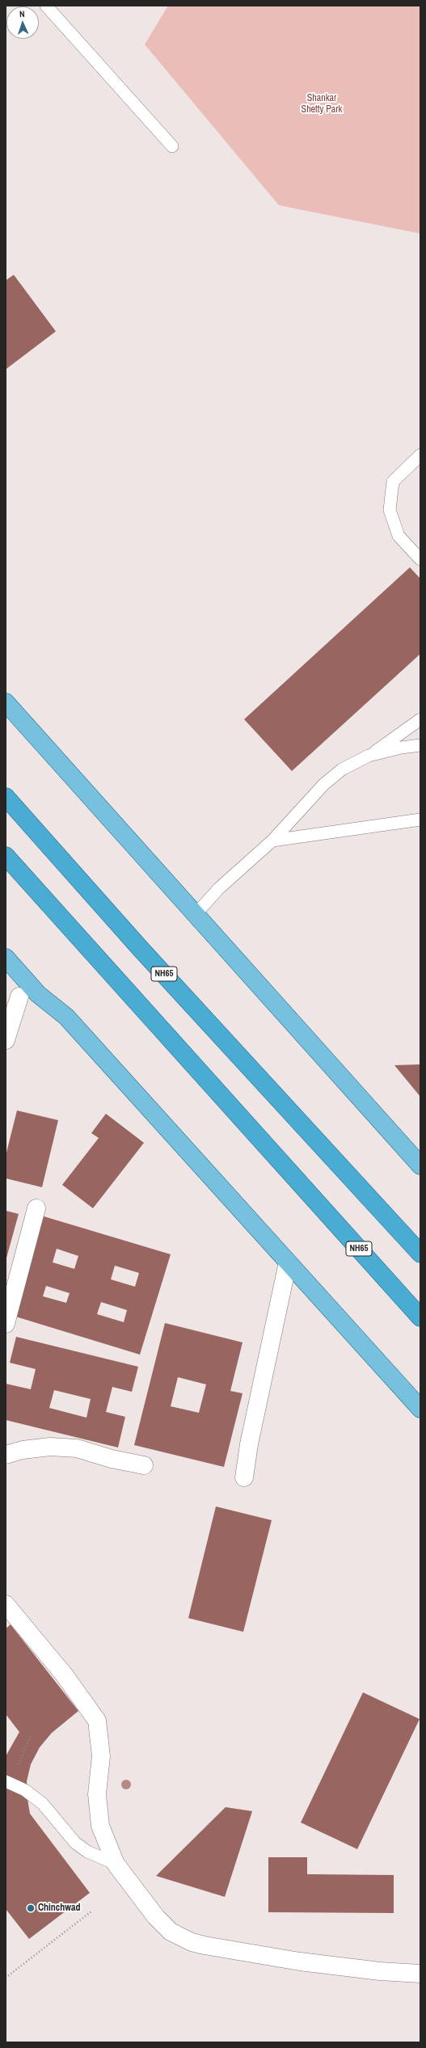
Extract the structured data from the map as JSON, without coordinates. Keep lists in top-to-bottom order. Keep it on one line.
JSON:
{"streets":{"highway":["NH65"]},"parks":["Shankar Shetty Park"],"places":["Chinchwad"],"north":"top"}
